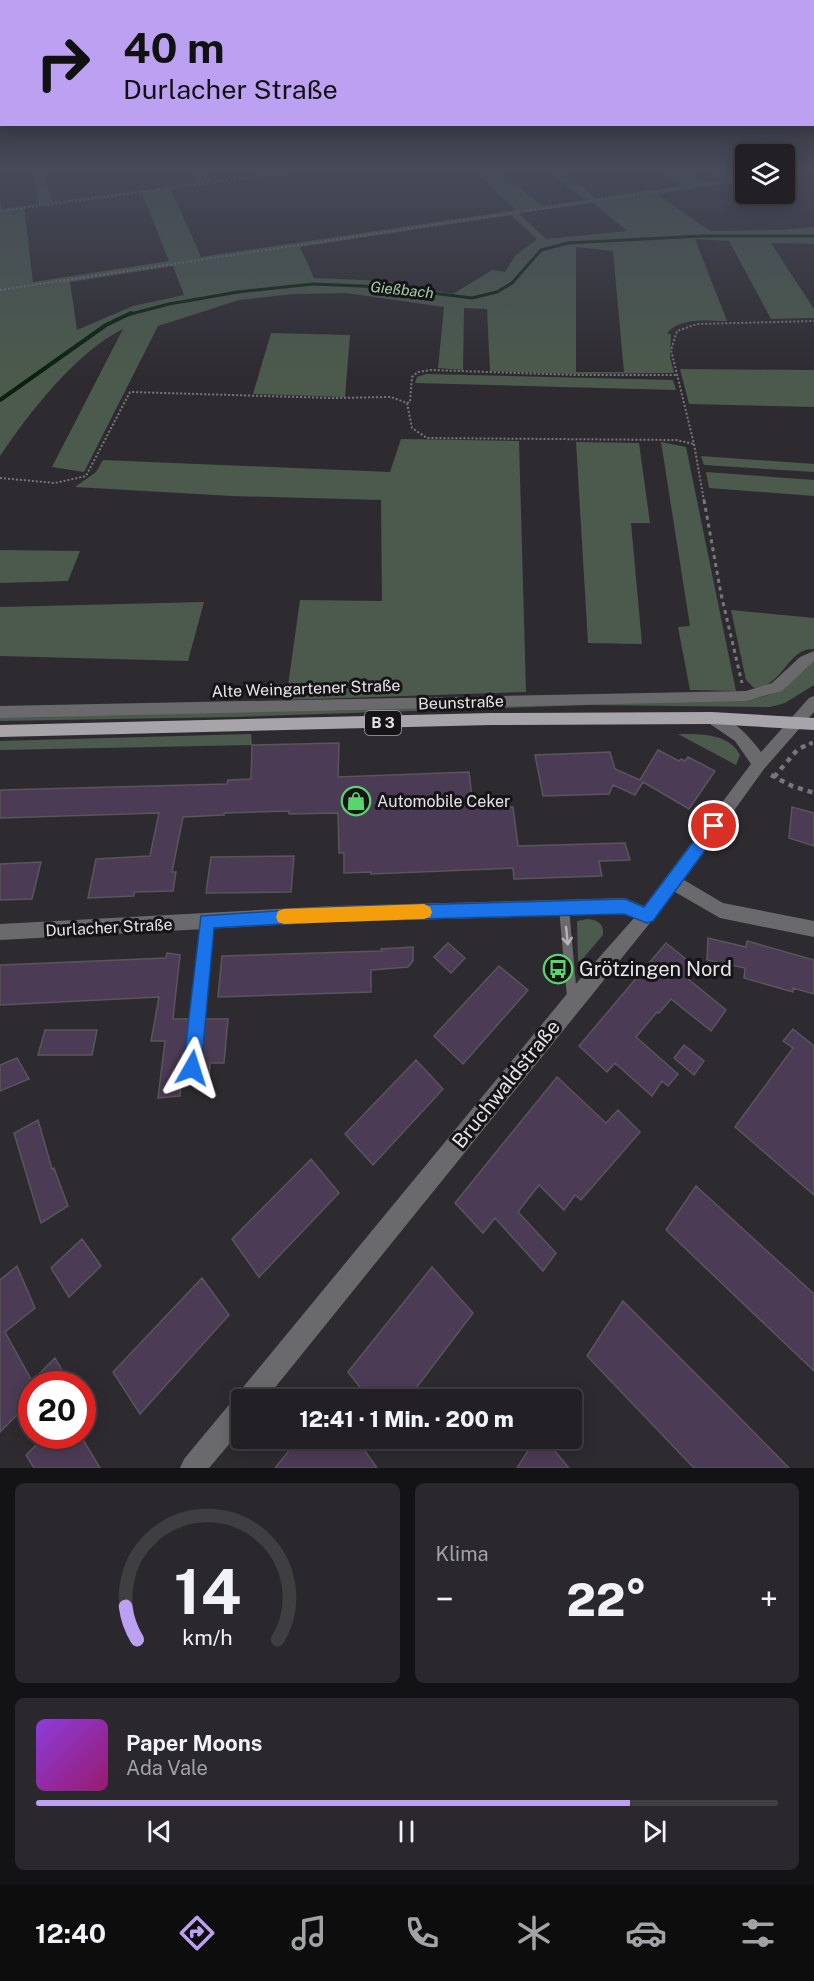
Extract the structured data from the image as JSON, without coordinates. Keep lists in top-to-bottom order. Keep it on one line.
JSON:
{"streets":{"main road":["Beunstraße","B 3"],"street":["Alte Weingartener Straße","Durlacher Straße","Bruchwaldstraße"]},"crossings":[["Beunstraße","Bruchwaldstraße"],["Durlacher Straße","Bruchwaldstraße"]],"water":["Gießbach"],"places":{"shop":["Automobile Ceker"],"bus stop":["Grötzingen Nord"]},"page":{"turn":["40 m","Durlacher Straße"],"limit":"20","trip":"12:41 · 1 Min. · 200 m","tile":"Klima","heat":["−","22°","+"],"song":["Paper Moons","Ada Vale"],"tabs":"12:40","gauge":["14","km/h"]}}
